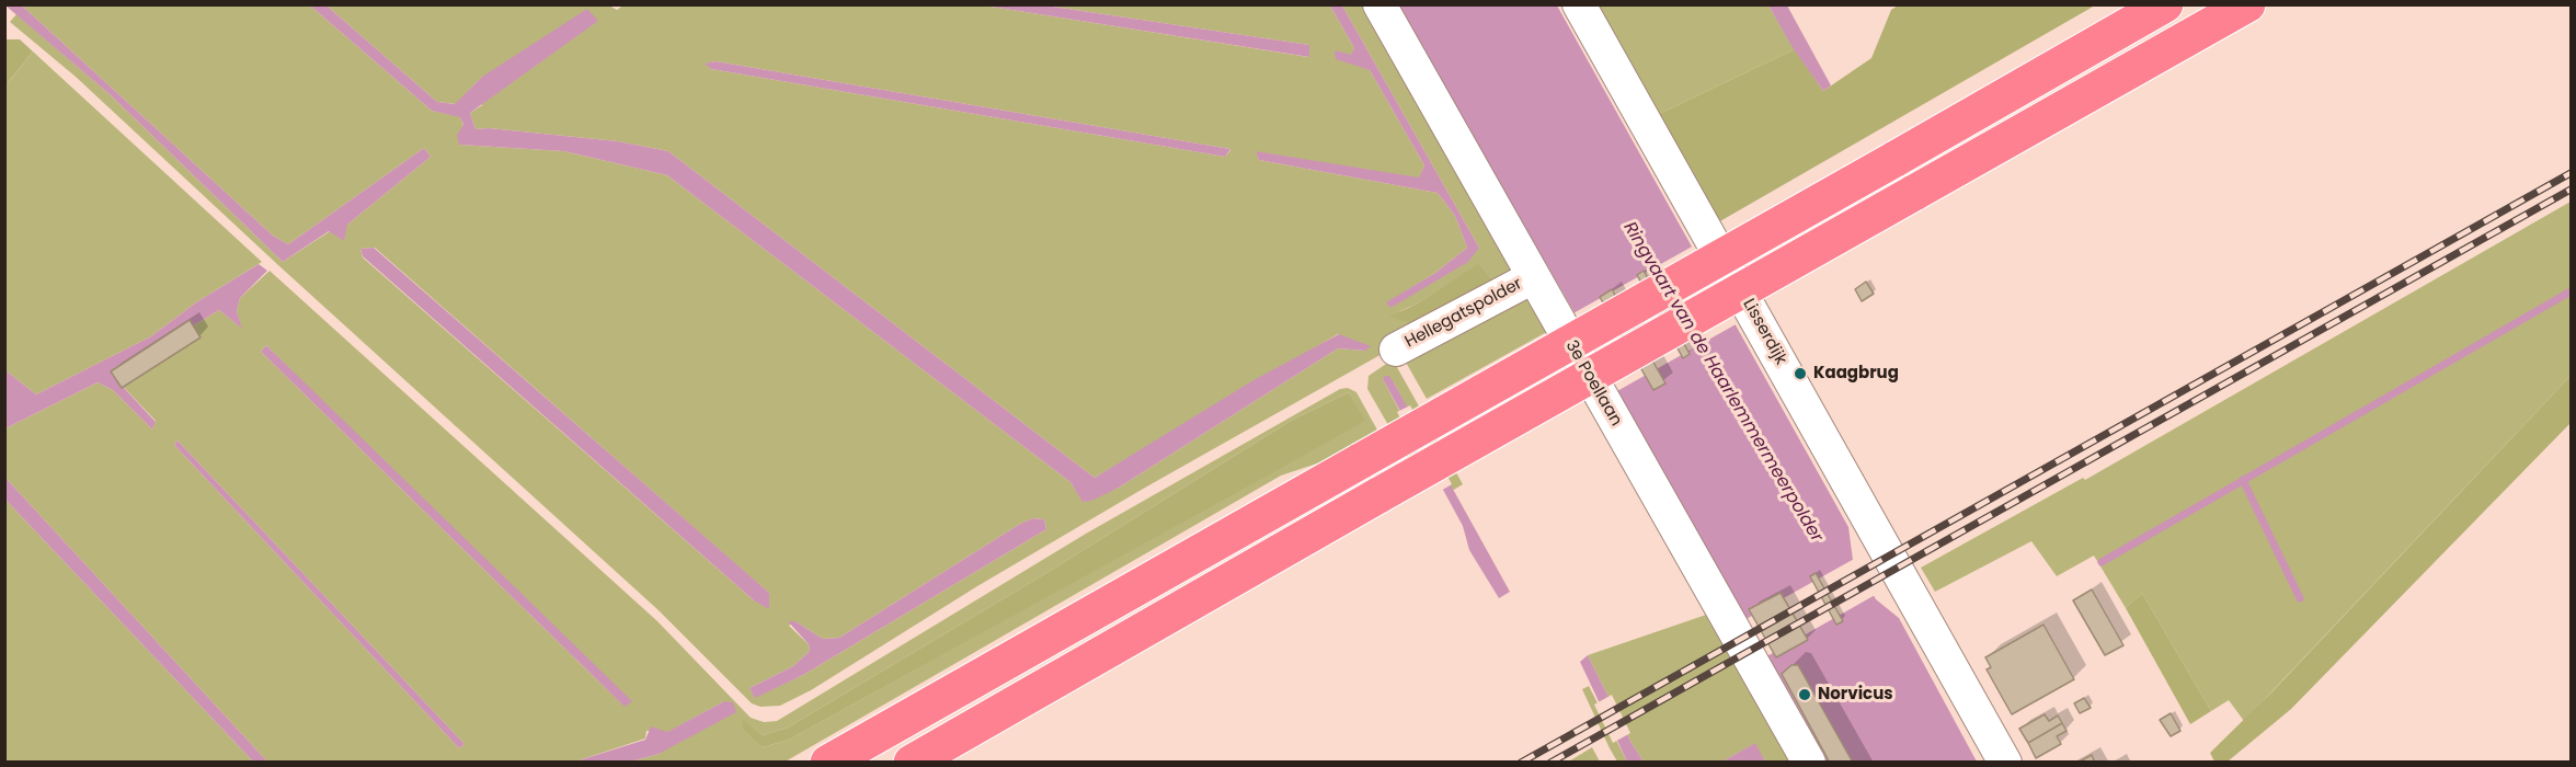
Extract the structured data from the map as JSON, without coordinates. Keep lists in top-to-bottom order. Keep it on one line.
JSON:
{"streets":{"street":["Hellegatspolder","Lisserdijk","3e Poellaan"]},"crossings":[["Hellegatspolder","3e Poellaan"]],"water":["Ringvaart van de Haarlemmermeerpolder"],"places":["Kaagbrug","Norvicus"]}
